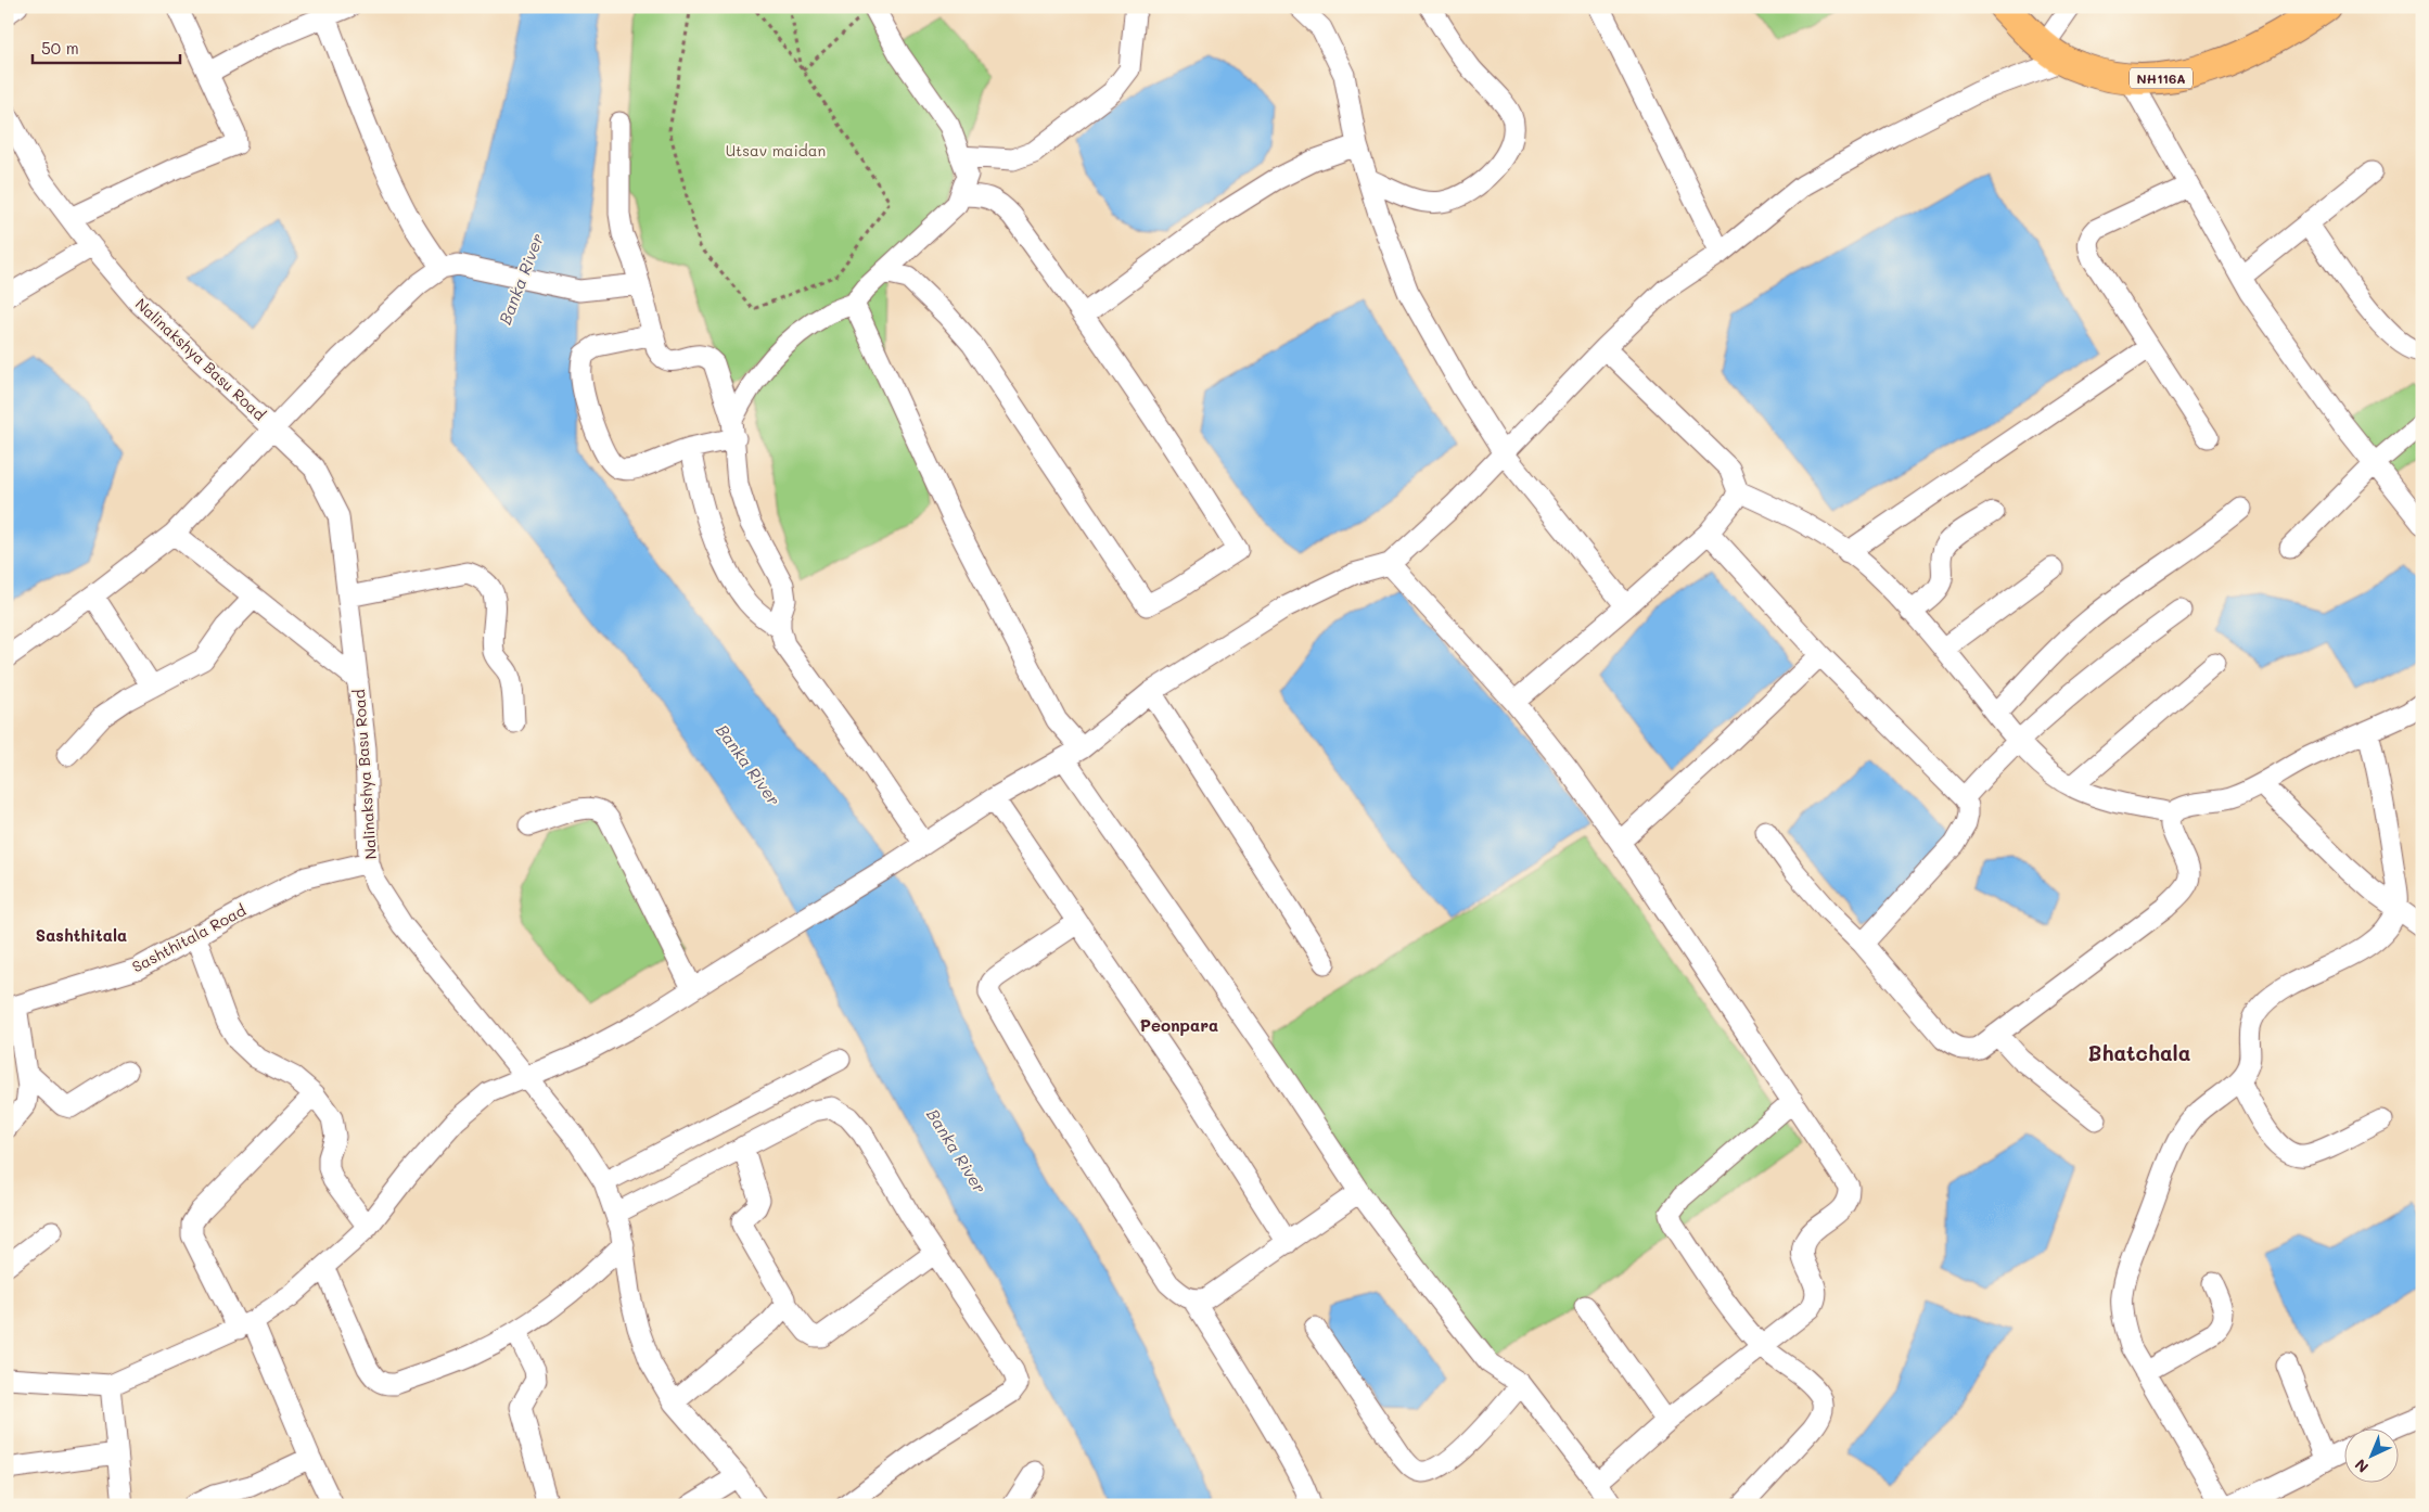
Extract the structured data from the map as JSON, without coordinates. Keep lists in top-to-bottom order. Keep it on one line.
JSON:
{"streets":{"highway":["NH116A"],"street":["Nalinakshya Basu Road","Sashthitala Road"]},"crossings":[["Nalinakshya Basu Road","Sashthitala Road"]],"districts":["Sashthitala","Peonpara","Bhatchala"],"water":["Banka River"],"parks":["Utsav maidan"],"scale_bar":"50 m","north":"bottom left"}
